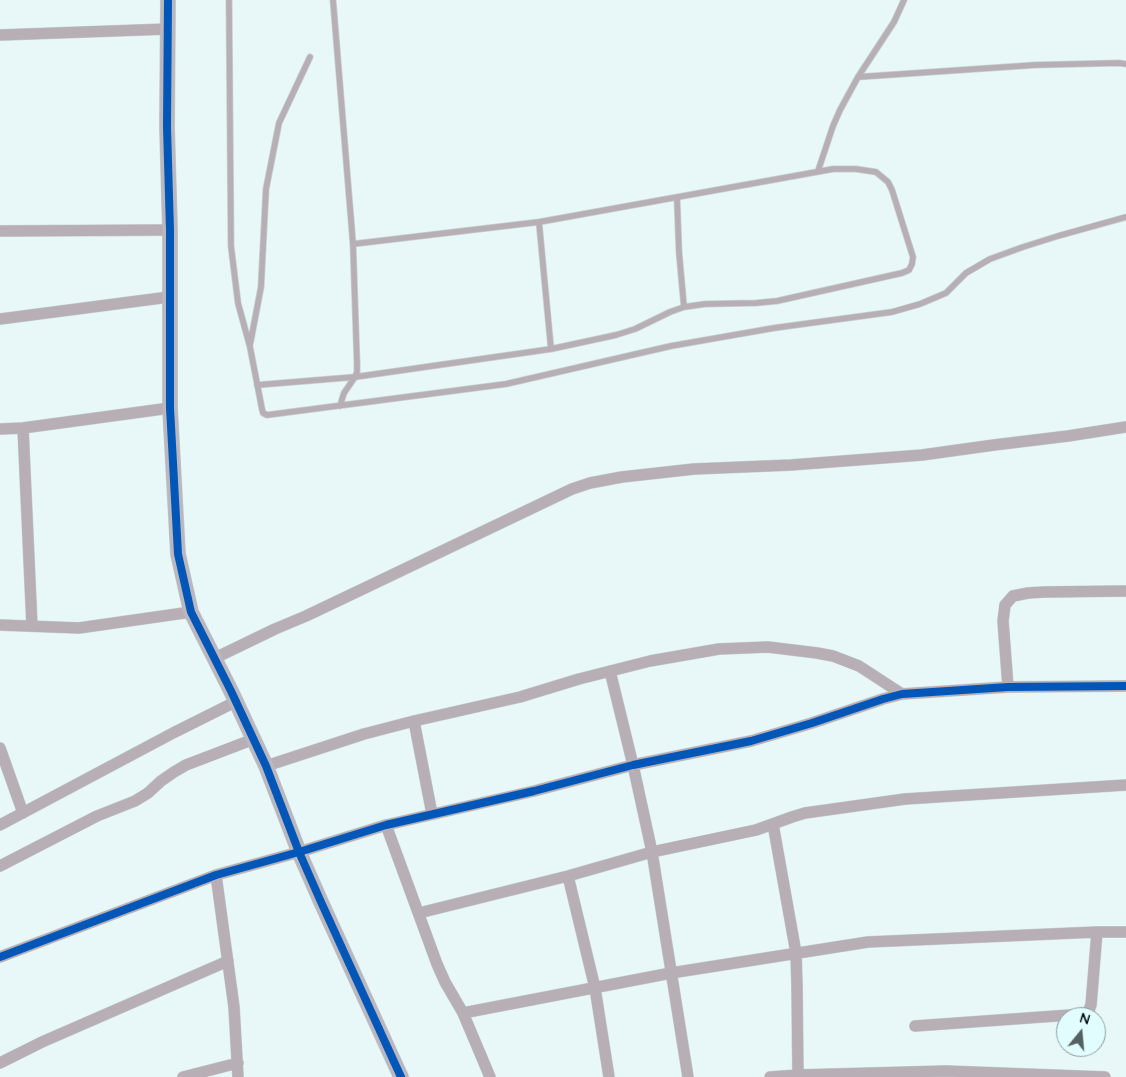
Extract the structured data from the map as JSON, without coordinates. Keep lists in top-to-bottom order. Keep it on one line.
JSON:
{"north":"top"}
